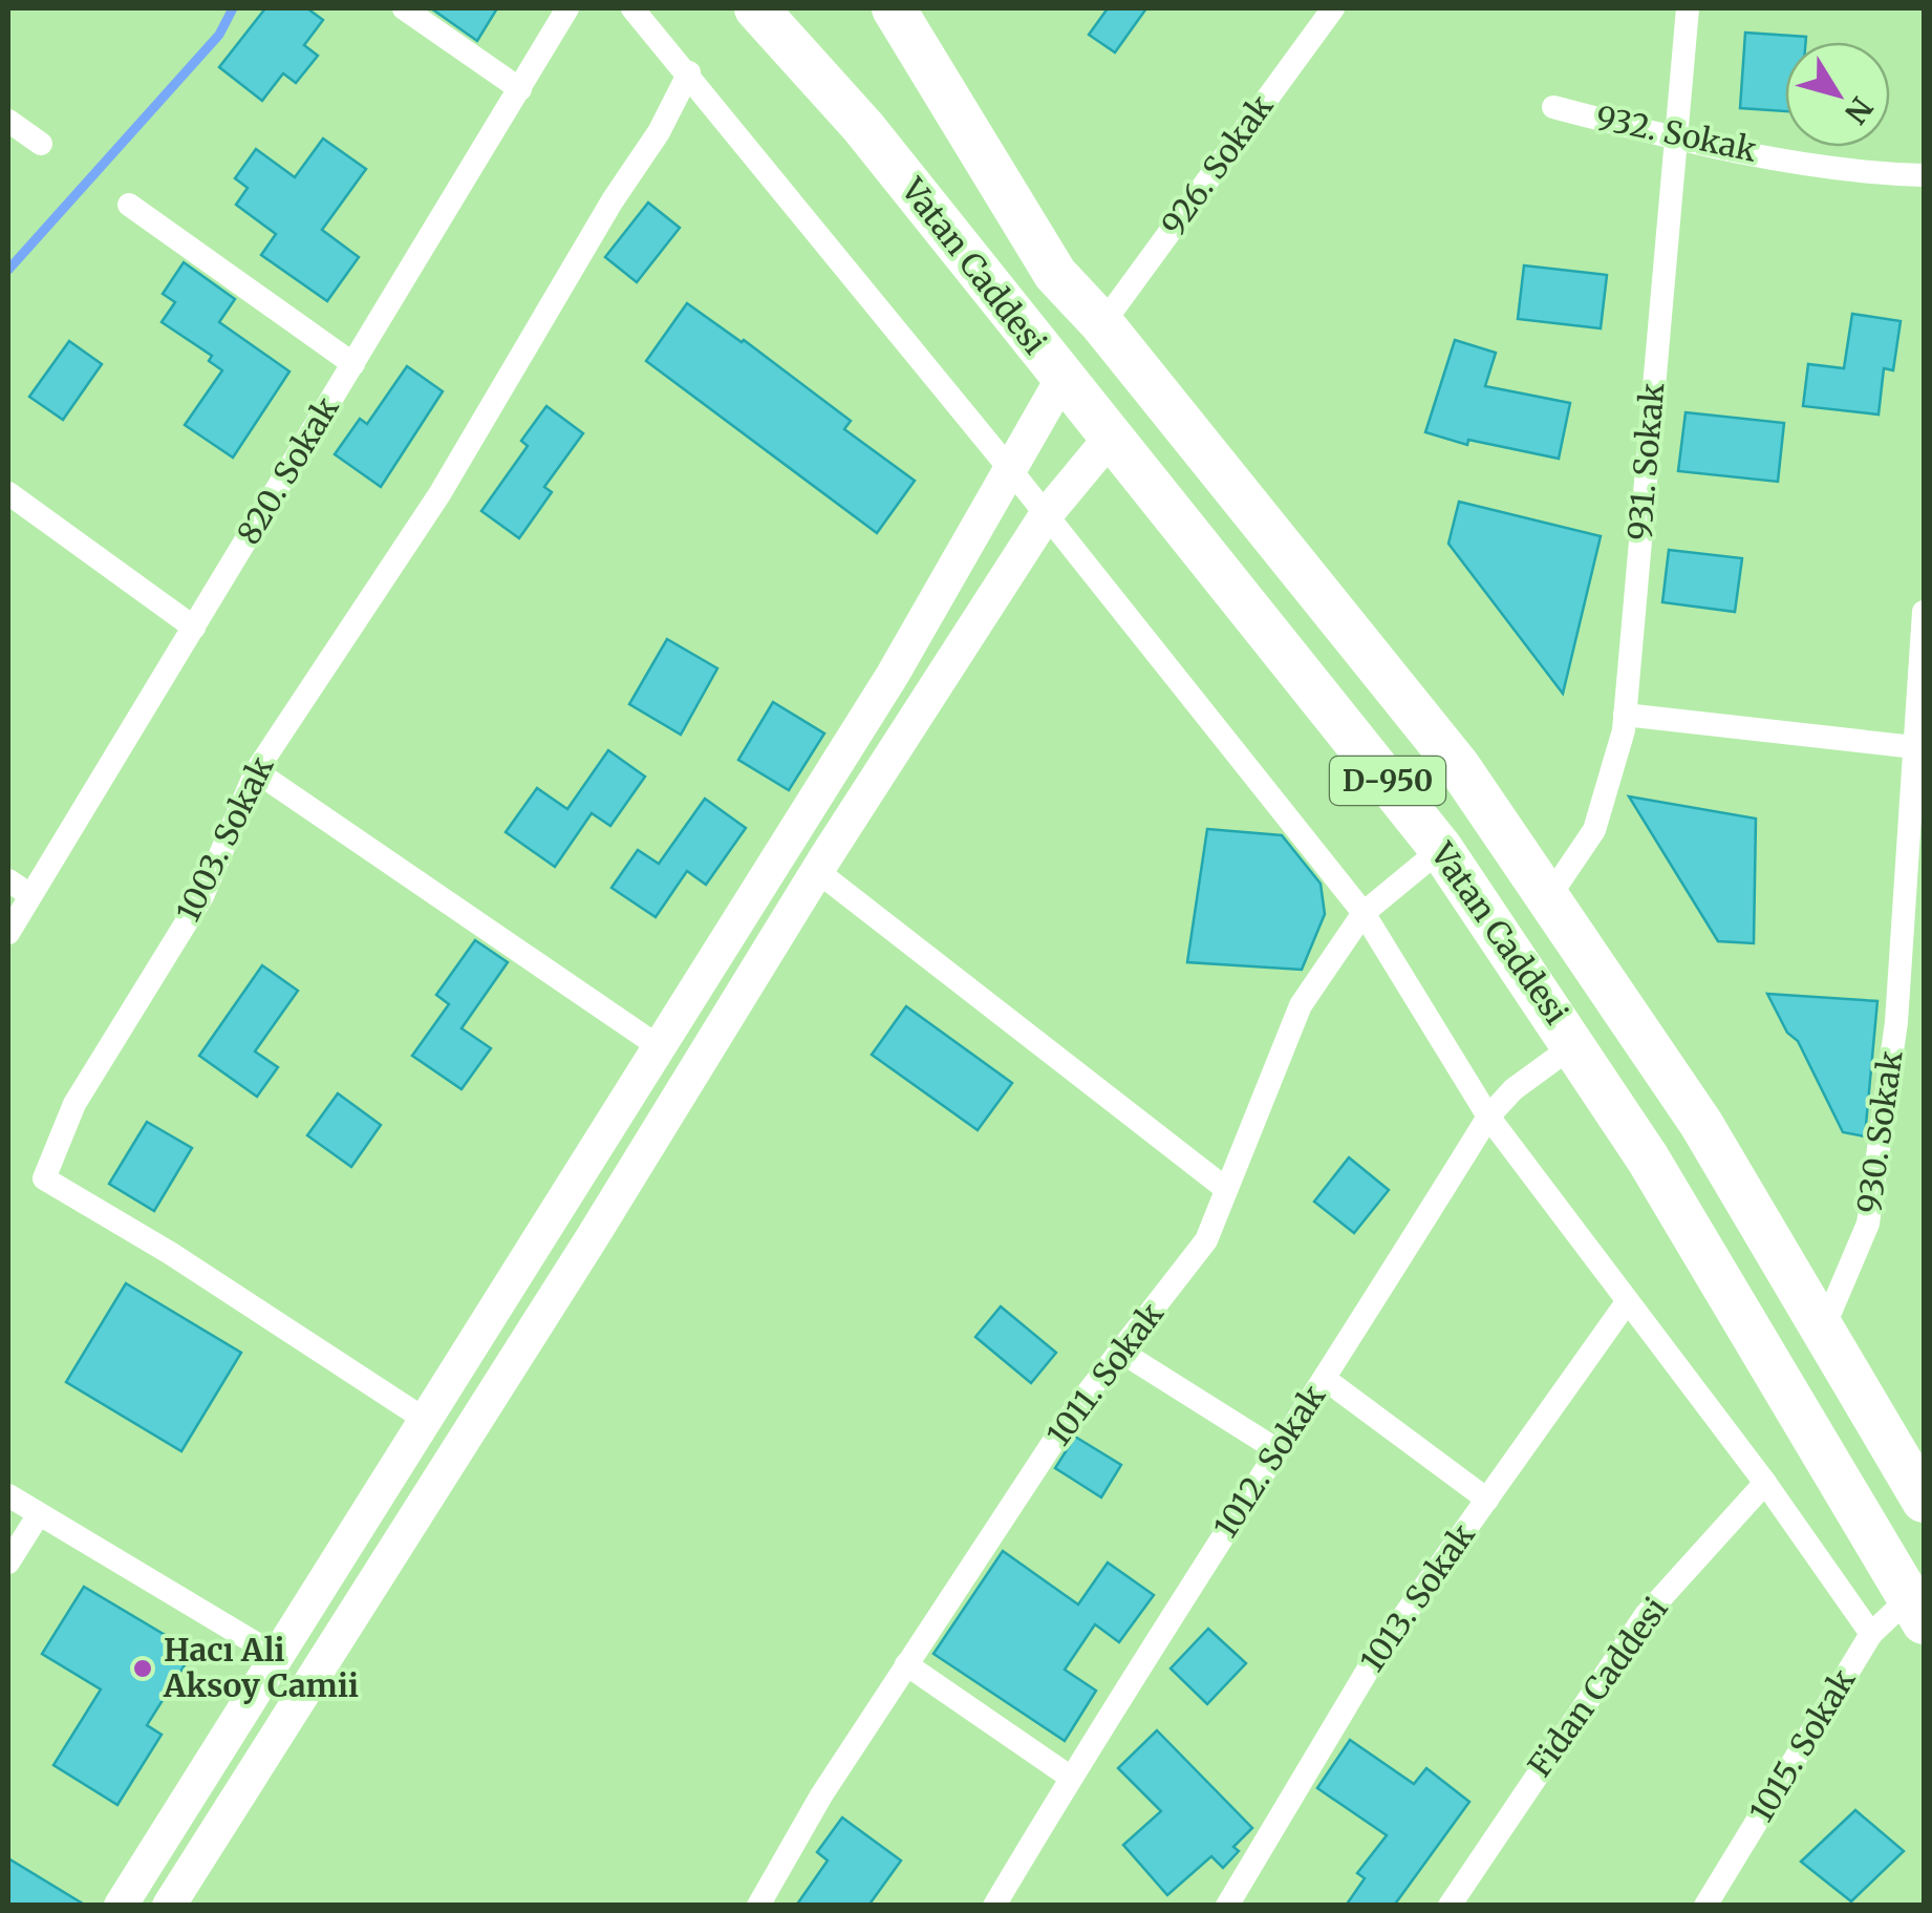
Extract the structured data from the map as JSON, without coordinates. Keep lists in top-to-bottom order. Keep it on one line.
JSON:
{"streets":{"highway":["Vatan Caddesi","D-950"],"street":["932. Sokak","926. Sokak","931. Sokak","820. Sokak","1003. Sokak","930. Sokak","1011. Sokak","1012. Sokak","1013. Sokak","Fidan Caddesi","1015. Sokak"]},"crossings":[["932. Sokak","931. Sokak"],["926. Sokak","Vatan Caddesi"],["Vatan Caddesi","931. Sokak"],["Vatan Caddesi","930. Sokak"],["Vatan Caddesi","1011. Sokak"],["Vatan Caddesi","1012. Sokak"],["Vatan Caddesi","1015. Sokak"]],"places":["Hacı Ali Aksoy Camii"],"north":"bottom right"}
